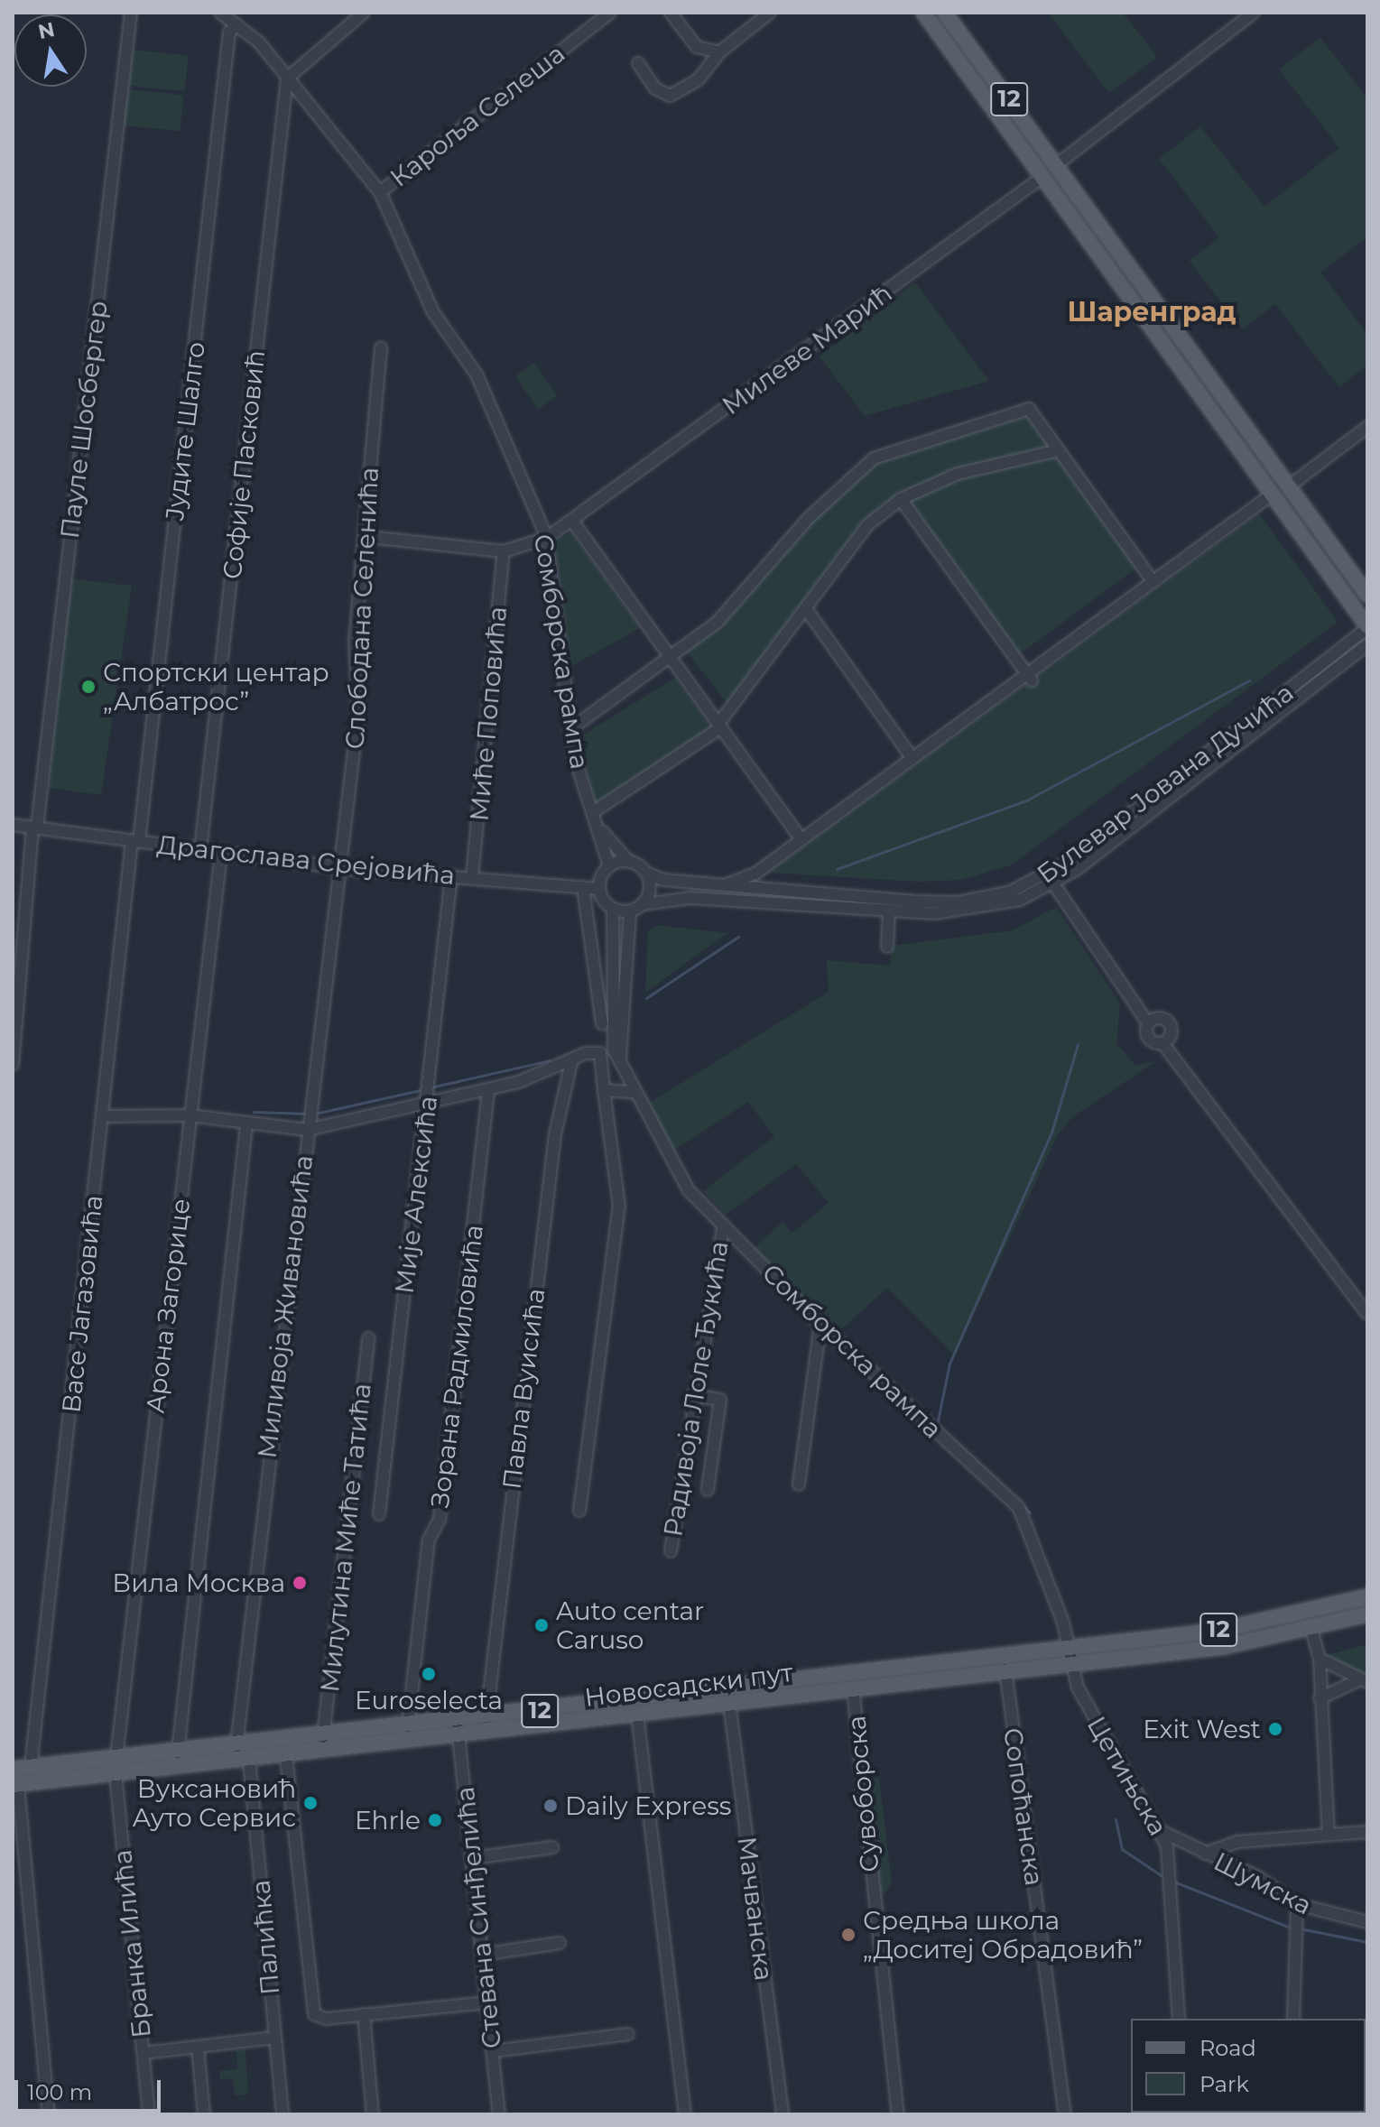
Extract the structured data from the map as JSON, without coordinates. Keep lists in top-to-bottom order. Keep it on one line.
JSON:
{"streets":{"main road":["12","Новосадски пут"],"street":["Кароља Селеша","Милеве Марић","Пауле Шосбергер","Јудите Шалго","Софије Пасковић","Слободана Селенића","Сомборска рампа","Миће Поповића","Булевар Јована Дучића","Драгослава Срејовића","Мије Алексића","Васе Јагазовића","Арона Загорице","Миливоја Живановића","Зорана Радмиловића","Павла Вуисића","Радивоја Лоле Ђукића","Милутина Миће Татића","Цетињска","Сувоборска","Сопоћанска","Шумска","Мачванска","Стевана Синђелића","Палићка","Бранка Илића"]},"crossings":[["12","Милеве Марић"],["12","Сомборска рампа"],["12","Булевар Јована Дучића"],["12","Новосадски пут"],["12","Цетињска"],["Кароља Селеша","Сомборска рампа"],["Милеве Марић","Слободана Селенића"],["Милеве Марић","Сомборска рампа"],["Милеве Марић","Миће Поповића"],["Пауле Шосбергер","Драгослава Срејовића"],["Јудите Шалго","Сомборска рампа"],["Јудите Шалго","Драгослава Срејовића"],["Јудите Шалго","Васе Јагазовића"],["Софије Пасковић","Сомборска рампа"],["Софије Пасковић","Драгослава Срејовића"],["Слободана Селенића","Драгослава Срејовића"],["Слободана Селенића","Миливоја Живановића"],["Сомборска рампа","Булевар Јована Дучића"],["Сомборска рампа","Драгослава Срејовића"],["Сомборска рампа","Радивоја Лоле Ђукића"],["Сомборска рампа","Новосадски пут"],["Сомборска рампа","Цетињска"],["Миће Поповића","Драгослава Срејовића"],["Булевар Јована Дучића","Драгослава Срејовића"],["Драгослава Срејовића","Мије Алексића"],["Драгослава Срејовића","Васе Јагазовића"],["Драгослава Срејовића","Арона Загорице"],["Драгослава Срејовића","Миливоја Живановића"],["Васе Јагазовића","Новосадски пут"],["Арона Загорице","Новосадски пут"],["Арона Загорице","Бранка Илића"],["Миливоја Живановића","Новосадски пут"],["Зорана Радмиловића","Новосадски пут"],["Павла Вуисића","Новосадски пут"],["Милутина Миће Татића","Новосадски пут"],["Новосадски пут","Цетињска"],["Новосадски пут","Сувоборска"],["Новосадски пут","Сопоћанска"],["Новосадски пут","Мачванска"],["Новосадски пут","Стевана Синђелића"],["Новосадски пут","Палићка"],["Новосадски пут","Бранка Илића"],["Цетињска","Шумска"]],"districts":["Шаренград"],"places":["Спортски центар „Албатрос”","Вила Москва","Auto centar Caruso","Euroselecta","Exit West","Вуксановић Ауто Сервис","Daily Express","Ehrle","Средња школа „Доситеј Обрадовић”"],"legend":["Road","Park"],"scale_bar":"100 m","north":"top"}
